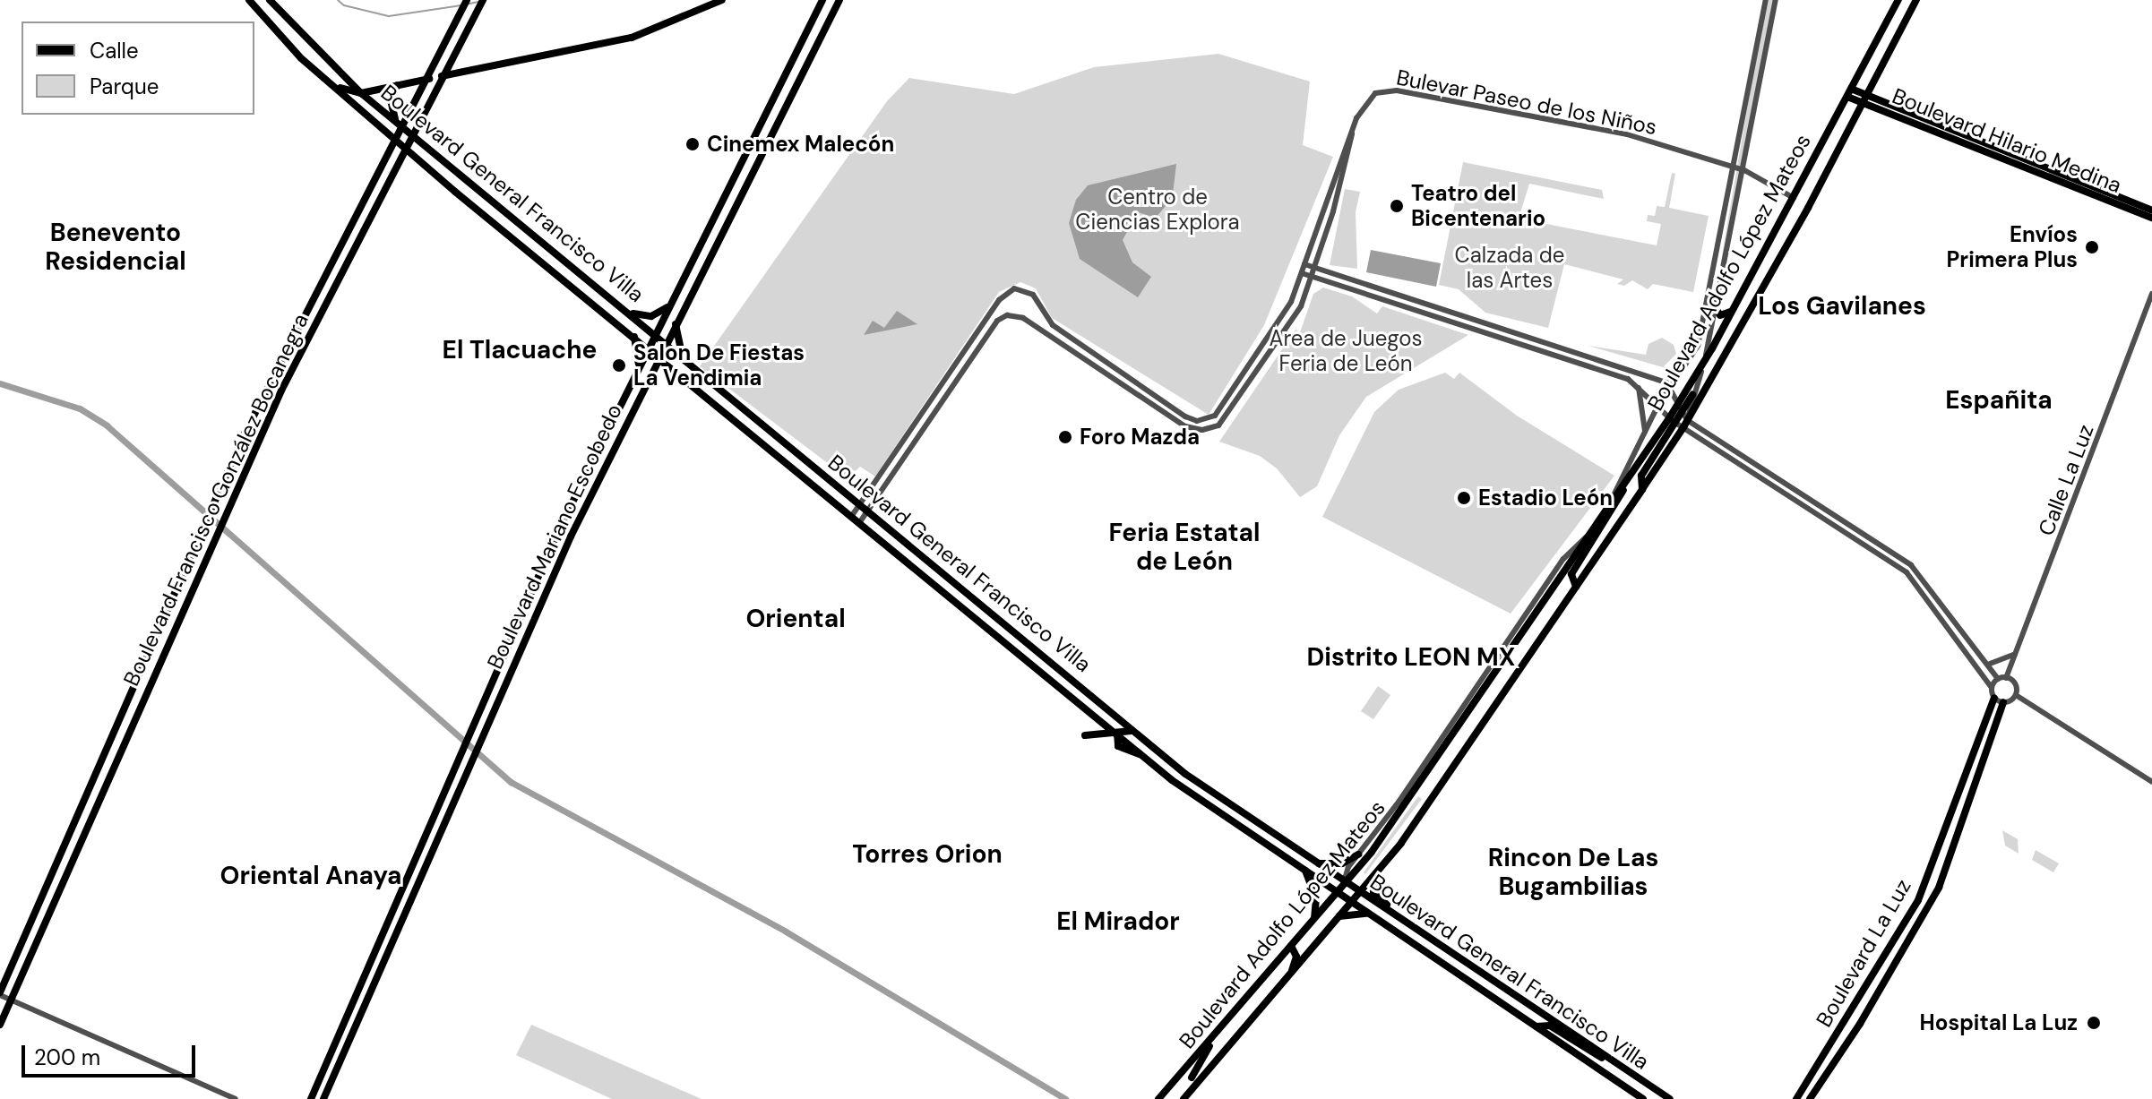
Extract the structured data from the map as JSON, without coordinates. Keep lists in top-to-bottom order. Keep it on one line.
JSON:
{"streets":{"main road":["Boulevard Hilario Medina","Boulevard General Francisco Villa","Boulevard Adolfo López Mateos","Boulevard Francisco González Bocanegra","Boulevard Mariano Escobedo","Boulevard La Luz"],"street":["Bulevar Paseo de los Niños","Calle La Luz"]},"crossings":[["Bulevar Paseo de los Niños","Boulevard General Francisco Villa"],["Bulevar Paseo de los Niños","Boulevard Adolfo López Mateos"],["Boulevard Hilario Medina","Boulevard Adolfo López Mateos"],["Boulevard General Francisco Villa","Boulevard Adolfo López Mateos"],["Boulevard General Francisco Villa","Boulevard Francisco González Bocanegra"],["Boulevard General Francisco Villa","Boulevard Mariano Escobedo"],["Calle La Luz","Boulevard La Luz"]],"districts":["Benevento Residencial","Los Gavilanes","El Tlacuache","Españita","Feria Estatal de León","Oriental","Distrito LEON MX","Torres Orion","Rincon De Las Bugambilias","Oriental Anaya","El Mirador"],"parks":["Centro de Ciencias Explora","Calzada de las Artes","Area de Juegos Feria de León"],"places":["Cinemex Malecón","Teatro del Bicentenario","Envíos Primera Plus","Salon De Fiestas La Vendimia","Foro Mazda","Estadio León","Hospital La Luz"],"legend":["Calle","Parque"],"scale_bar":"200 m"}
